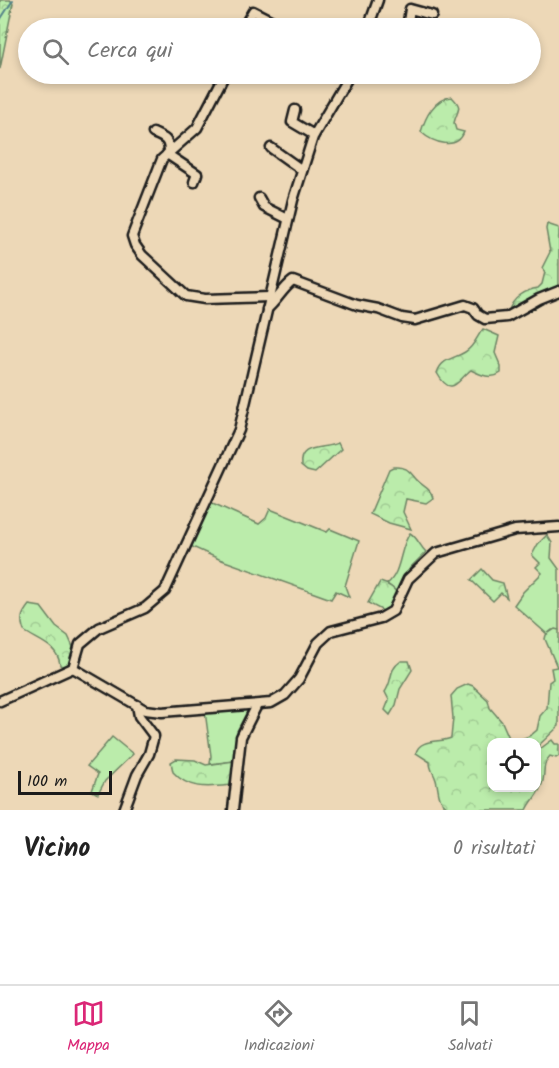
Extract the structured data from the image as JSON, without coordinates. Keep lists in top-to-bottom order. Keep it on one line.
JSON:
{"scale_bar":"100 m","page":{"search":"Cerca qui","scale":"100 m","heading":["Vicino","0 risultati"],"nav":["Mappa","Indicazioni","Salvati"]}}
